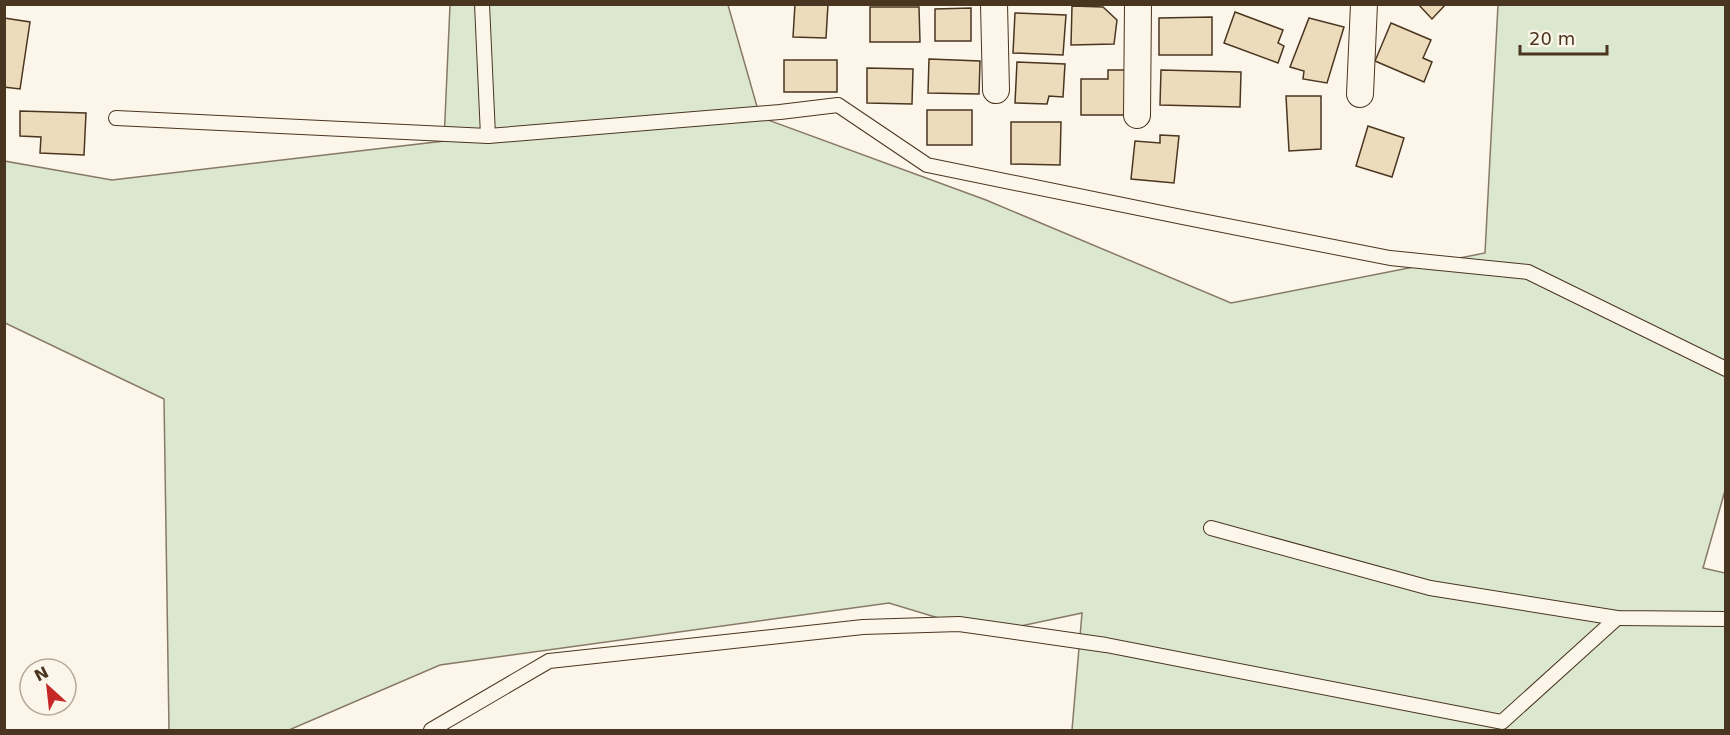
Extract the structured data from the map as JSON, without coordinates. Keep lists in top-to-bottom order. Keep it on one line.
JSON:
{"scale_bar":"20 m","north":"top left"}
